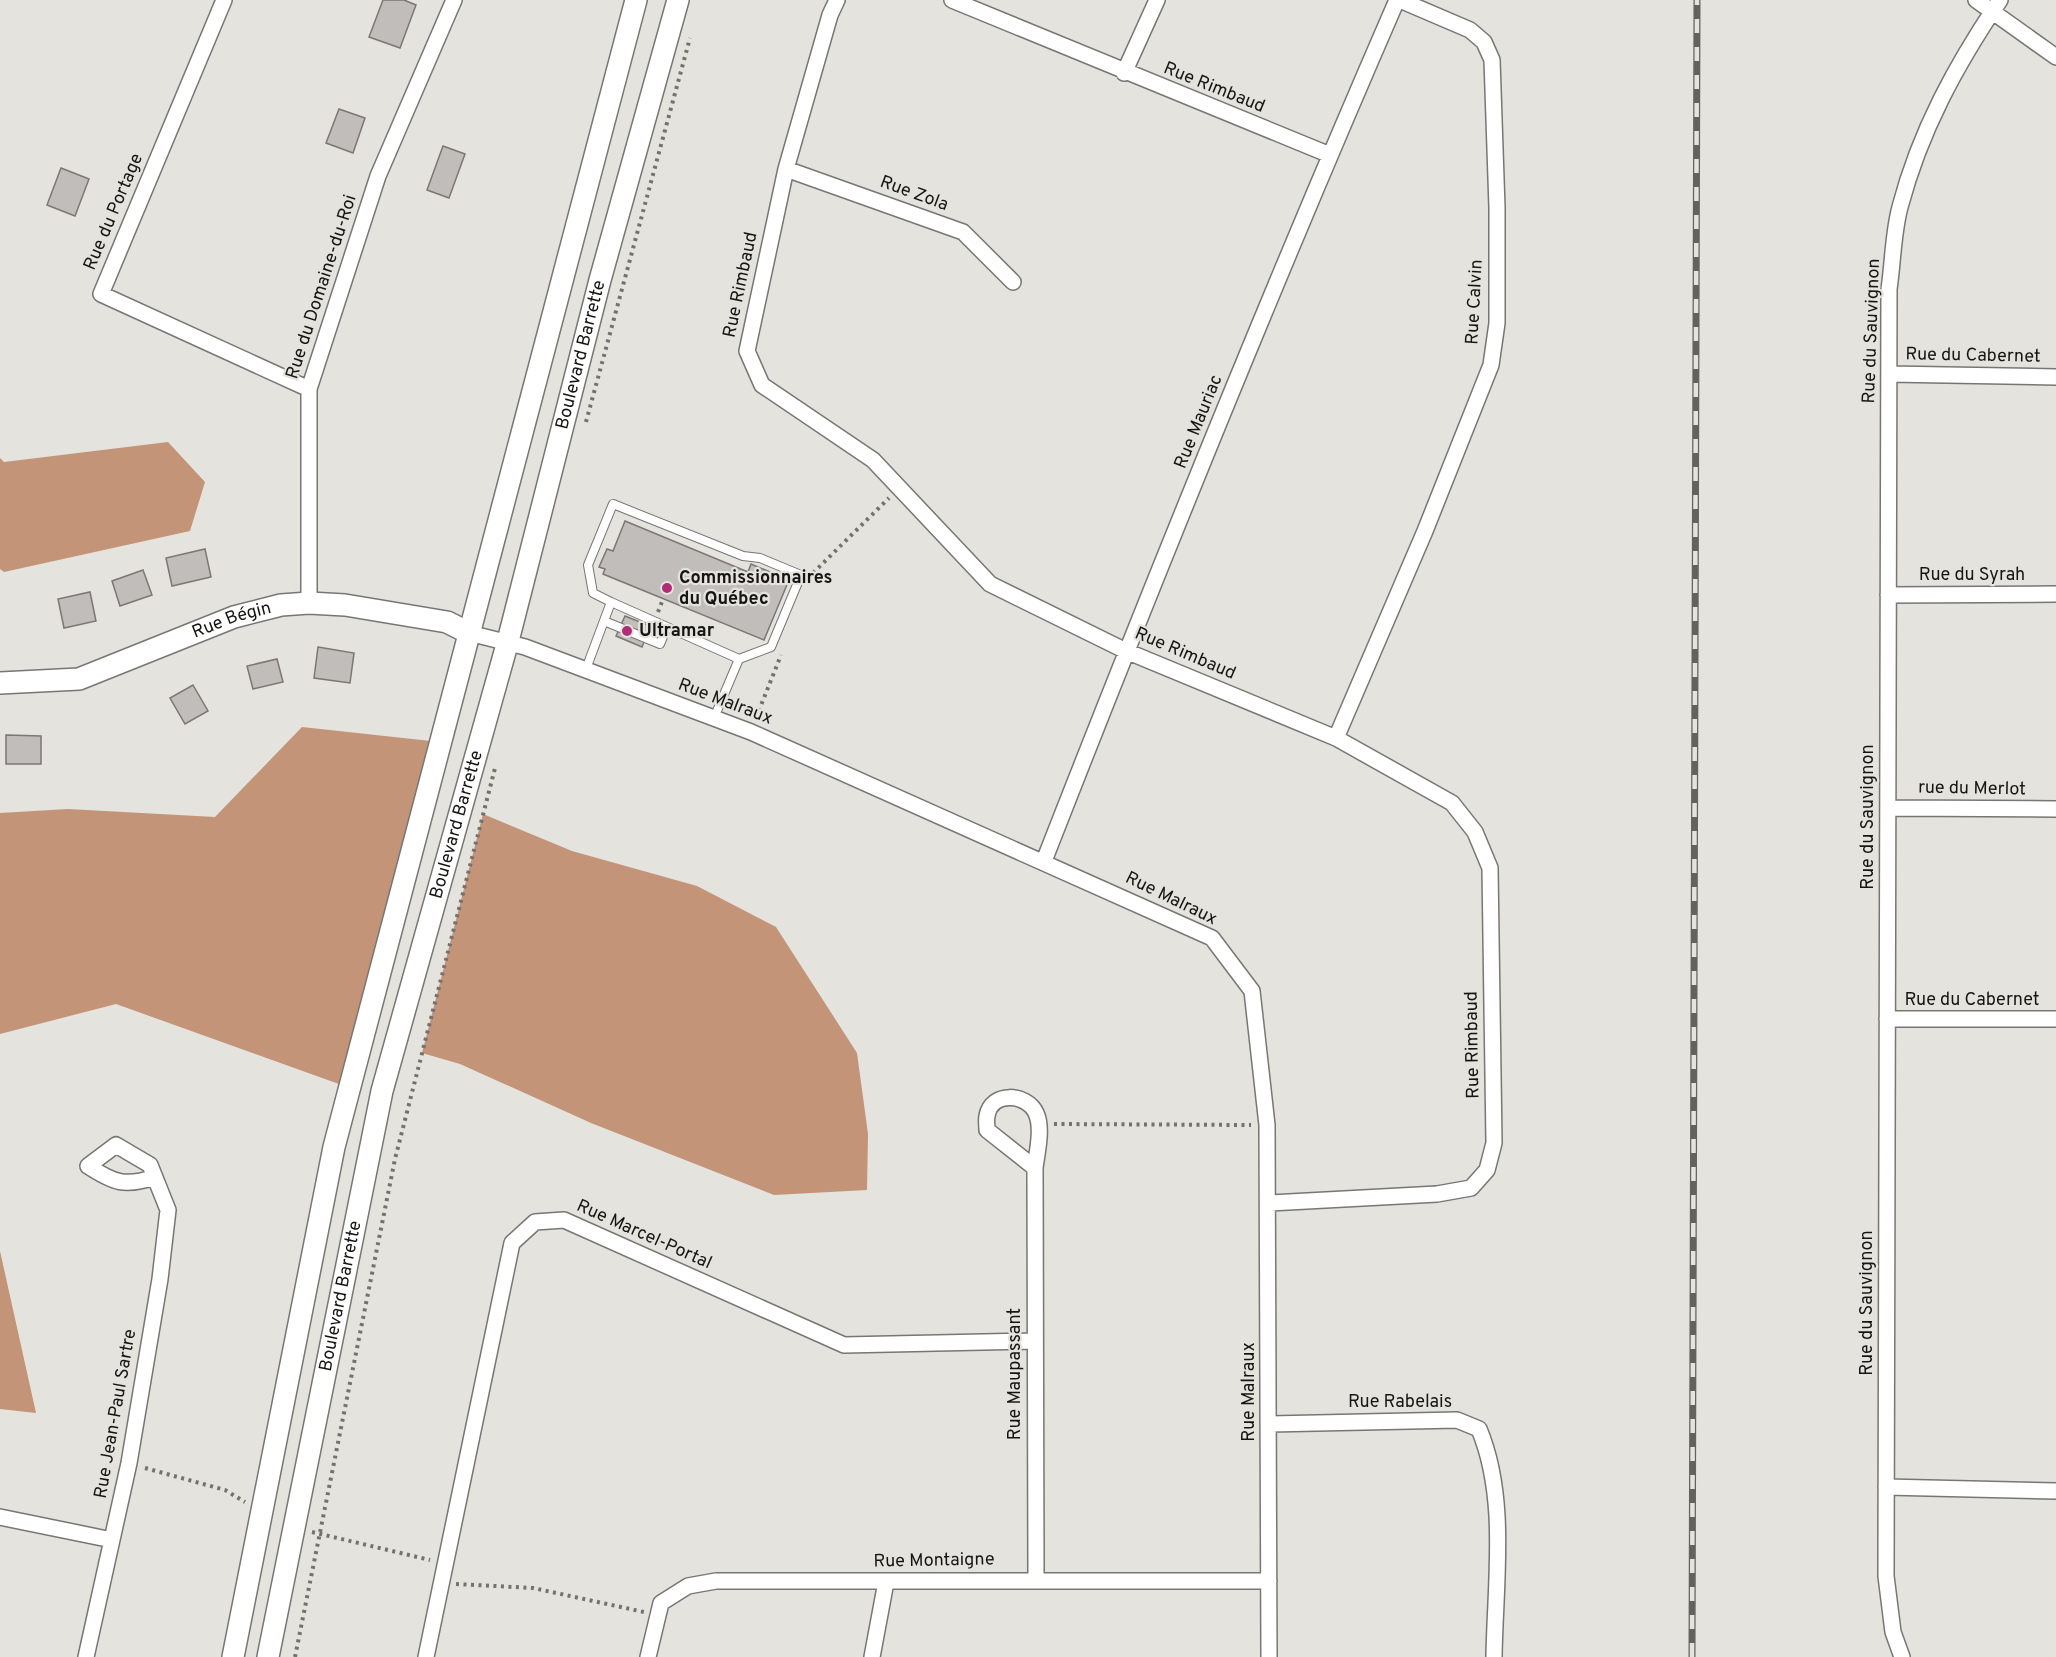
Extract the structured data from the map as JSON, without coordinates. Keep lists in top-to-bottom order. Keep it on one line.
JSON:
{"streets":{"main road":["Boulevard Barrette","Rue Bégin"],"street":["Rue Rimbaud","Rue Zola","Rue du Portage","Rue du Domaine-du-Roi","Rue Calvin","Rue du Sauvignon","Rue du Cabernet","Rue Mauriac","Rue du Syrah","Rue Malraux","rue du Merlot","Rue Marcel-Portal","Rue Maupassant","Rue Rabelais","Rue Jean-Paul Sartre","Rue Montaigne"]},"crossings":[["Rue Rimbaud","Rue Zola"],["Rue Rimbaud","Rue Calvin"],["Rue Rimbaud","Rue Mauriac"],["Rue Rimbaud","Rue Malraux"],["Rue du Portage","Rue du Domaine-du-Roi"],["Rue du Domaine-du-Roi","Rue Bégin"],["Rue Calvin","Rue Mauriac"],["Rue du Sauvignon","Rue du Cabernet"],["Rue du Sauvignon","Rue du Syrah"],["Rue du Sauvignon","rue du Merlot"],["Boulevard Barrette","Rue Bégin"],["Boulevard Barrette","Rue Malraux"],["Rue Mauriac","Rue Malraux"],["Rue Bégin","Rue Malraux"],["Rue Malraux","Rue Rabelais"],["Rue Malraux","Rue Montaigne"],["Rue Marcel-Portal","Rue Maupassant"],["Rue Maupassant","Rue Montaigne"]],"places":["Commissionnaires du Québec","Ultramar"]}
